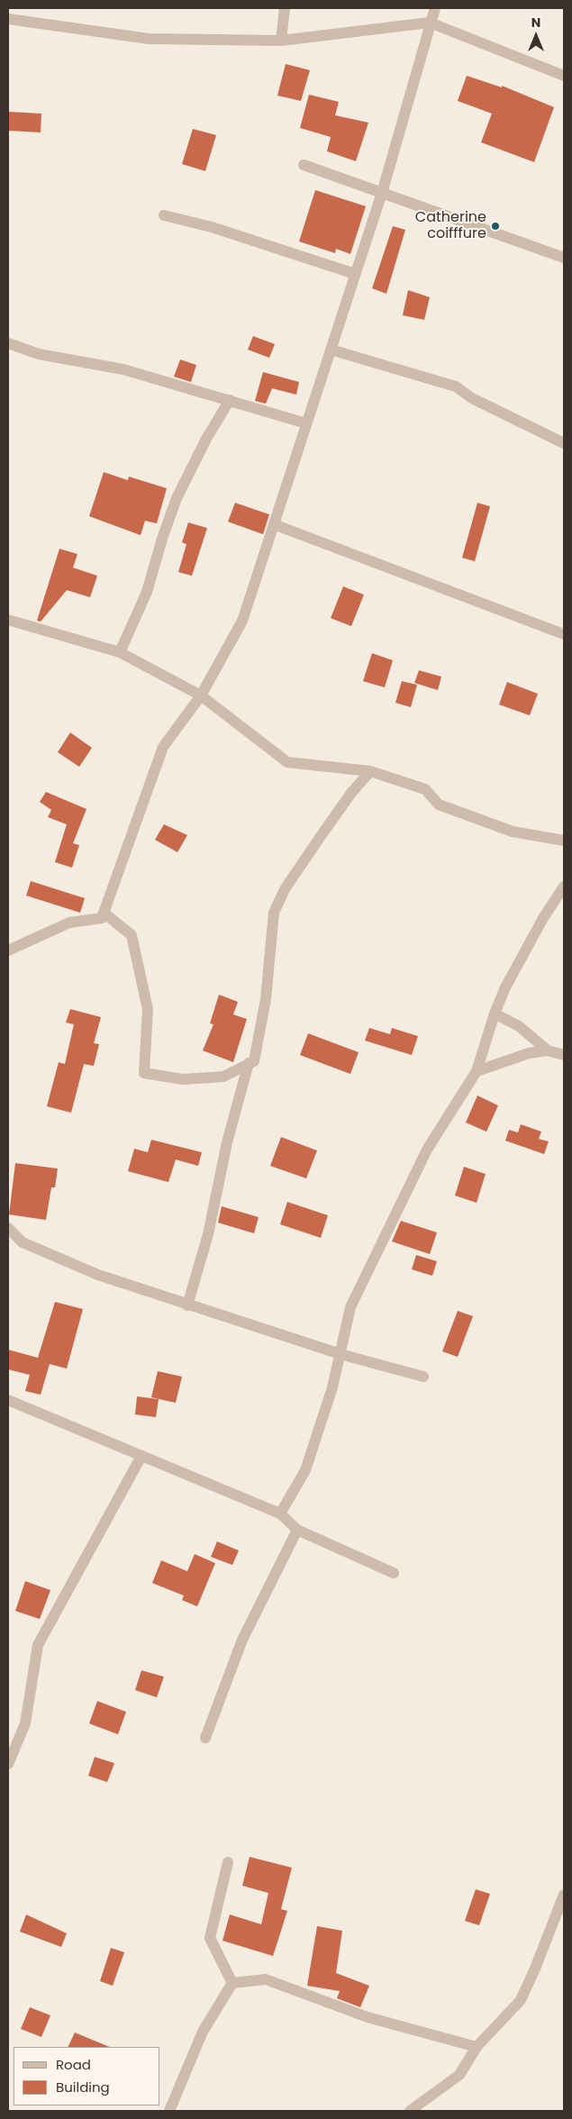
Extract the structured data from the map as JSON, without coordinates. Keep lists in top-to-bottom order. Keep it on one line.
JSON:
{"places":["Catherine coifffure"],"legend":["Road","Building"],"north":"top"}
